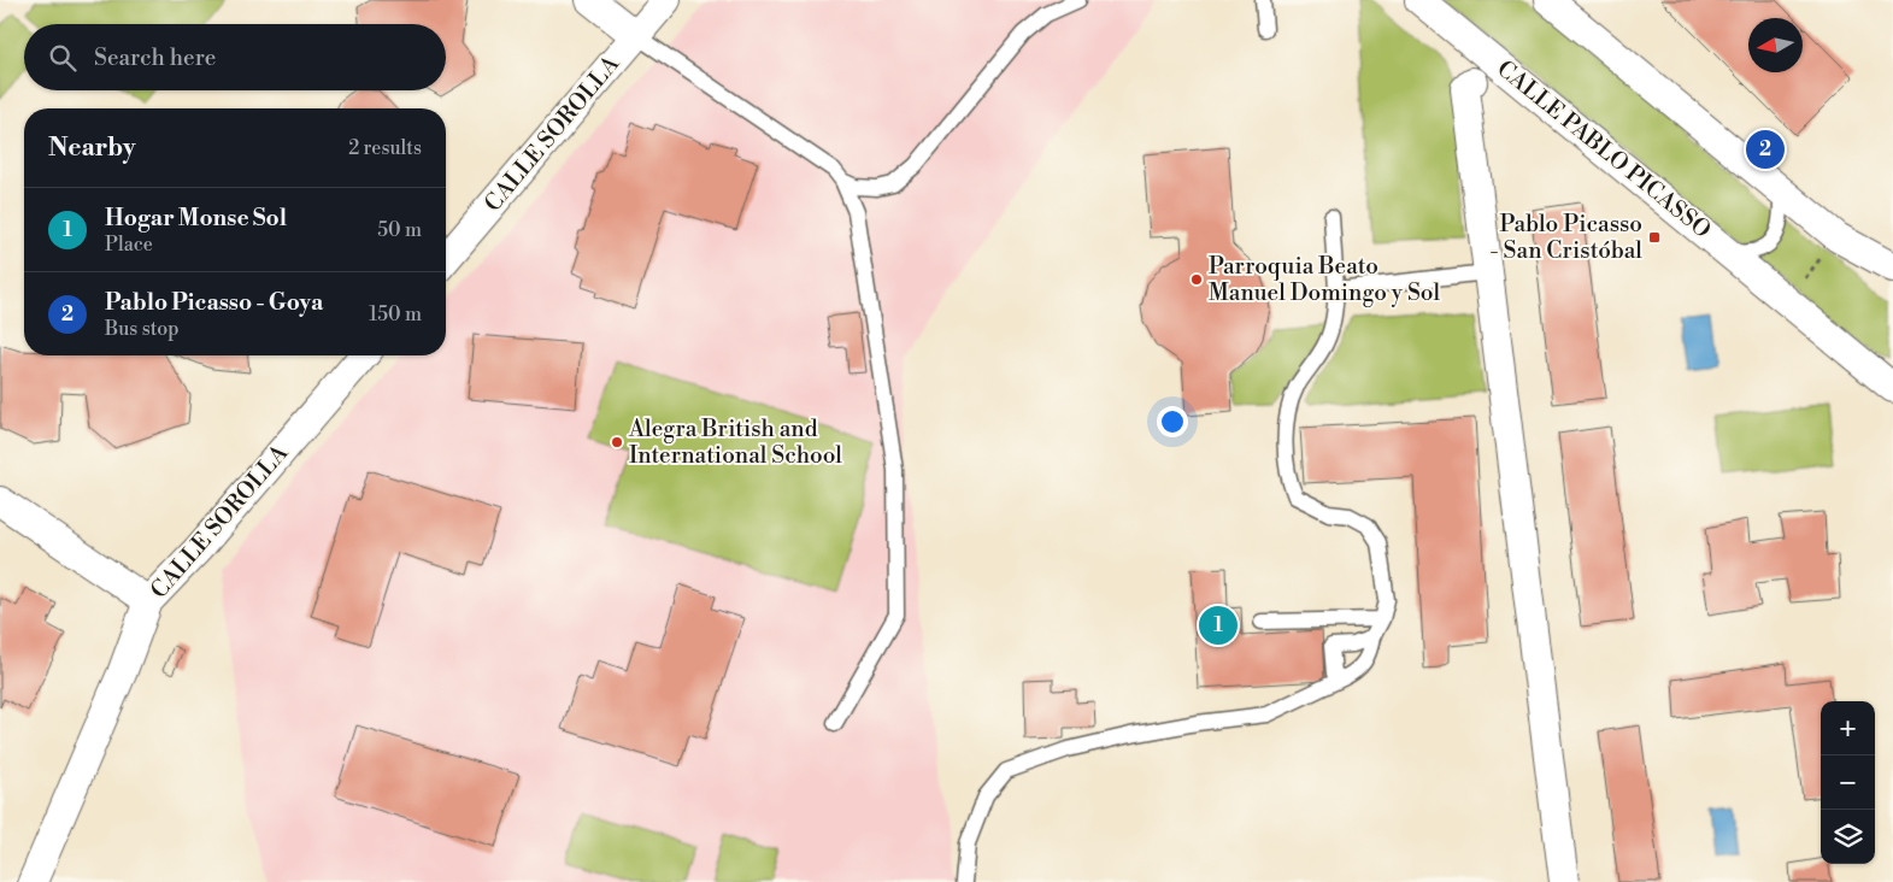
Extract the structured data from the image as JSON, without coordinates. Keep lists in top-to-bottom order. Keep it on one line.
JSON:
{"streets":{"street":["CALLE SOROLLA","CALLE PABLO PICASSO"]},"places":{"transit":["Pablo Picasso - San Cristóbal"],"other":["Parroquia Beato Manuel Domingo y Sol","Alegra British and International School"]},"north":"left","page":{"search":"Search here","heading":["Nearby","2 results"],"pins":["2","1"],"list":[{"mark":"1","name":"Hogar Monse Sol","note":"Place","value":"50 m"},{"mark":"2","name":"Pablo Picasso - Goya","note":"Bus stop","value":"150 m"}],"map_buttons":["+","−"]}}
